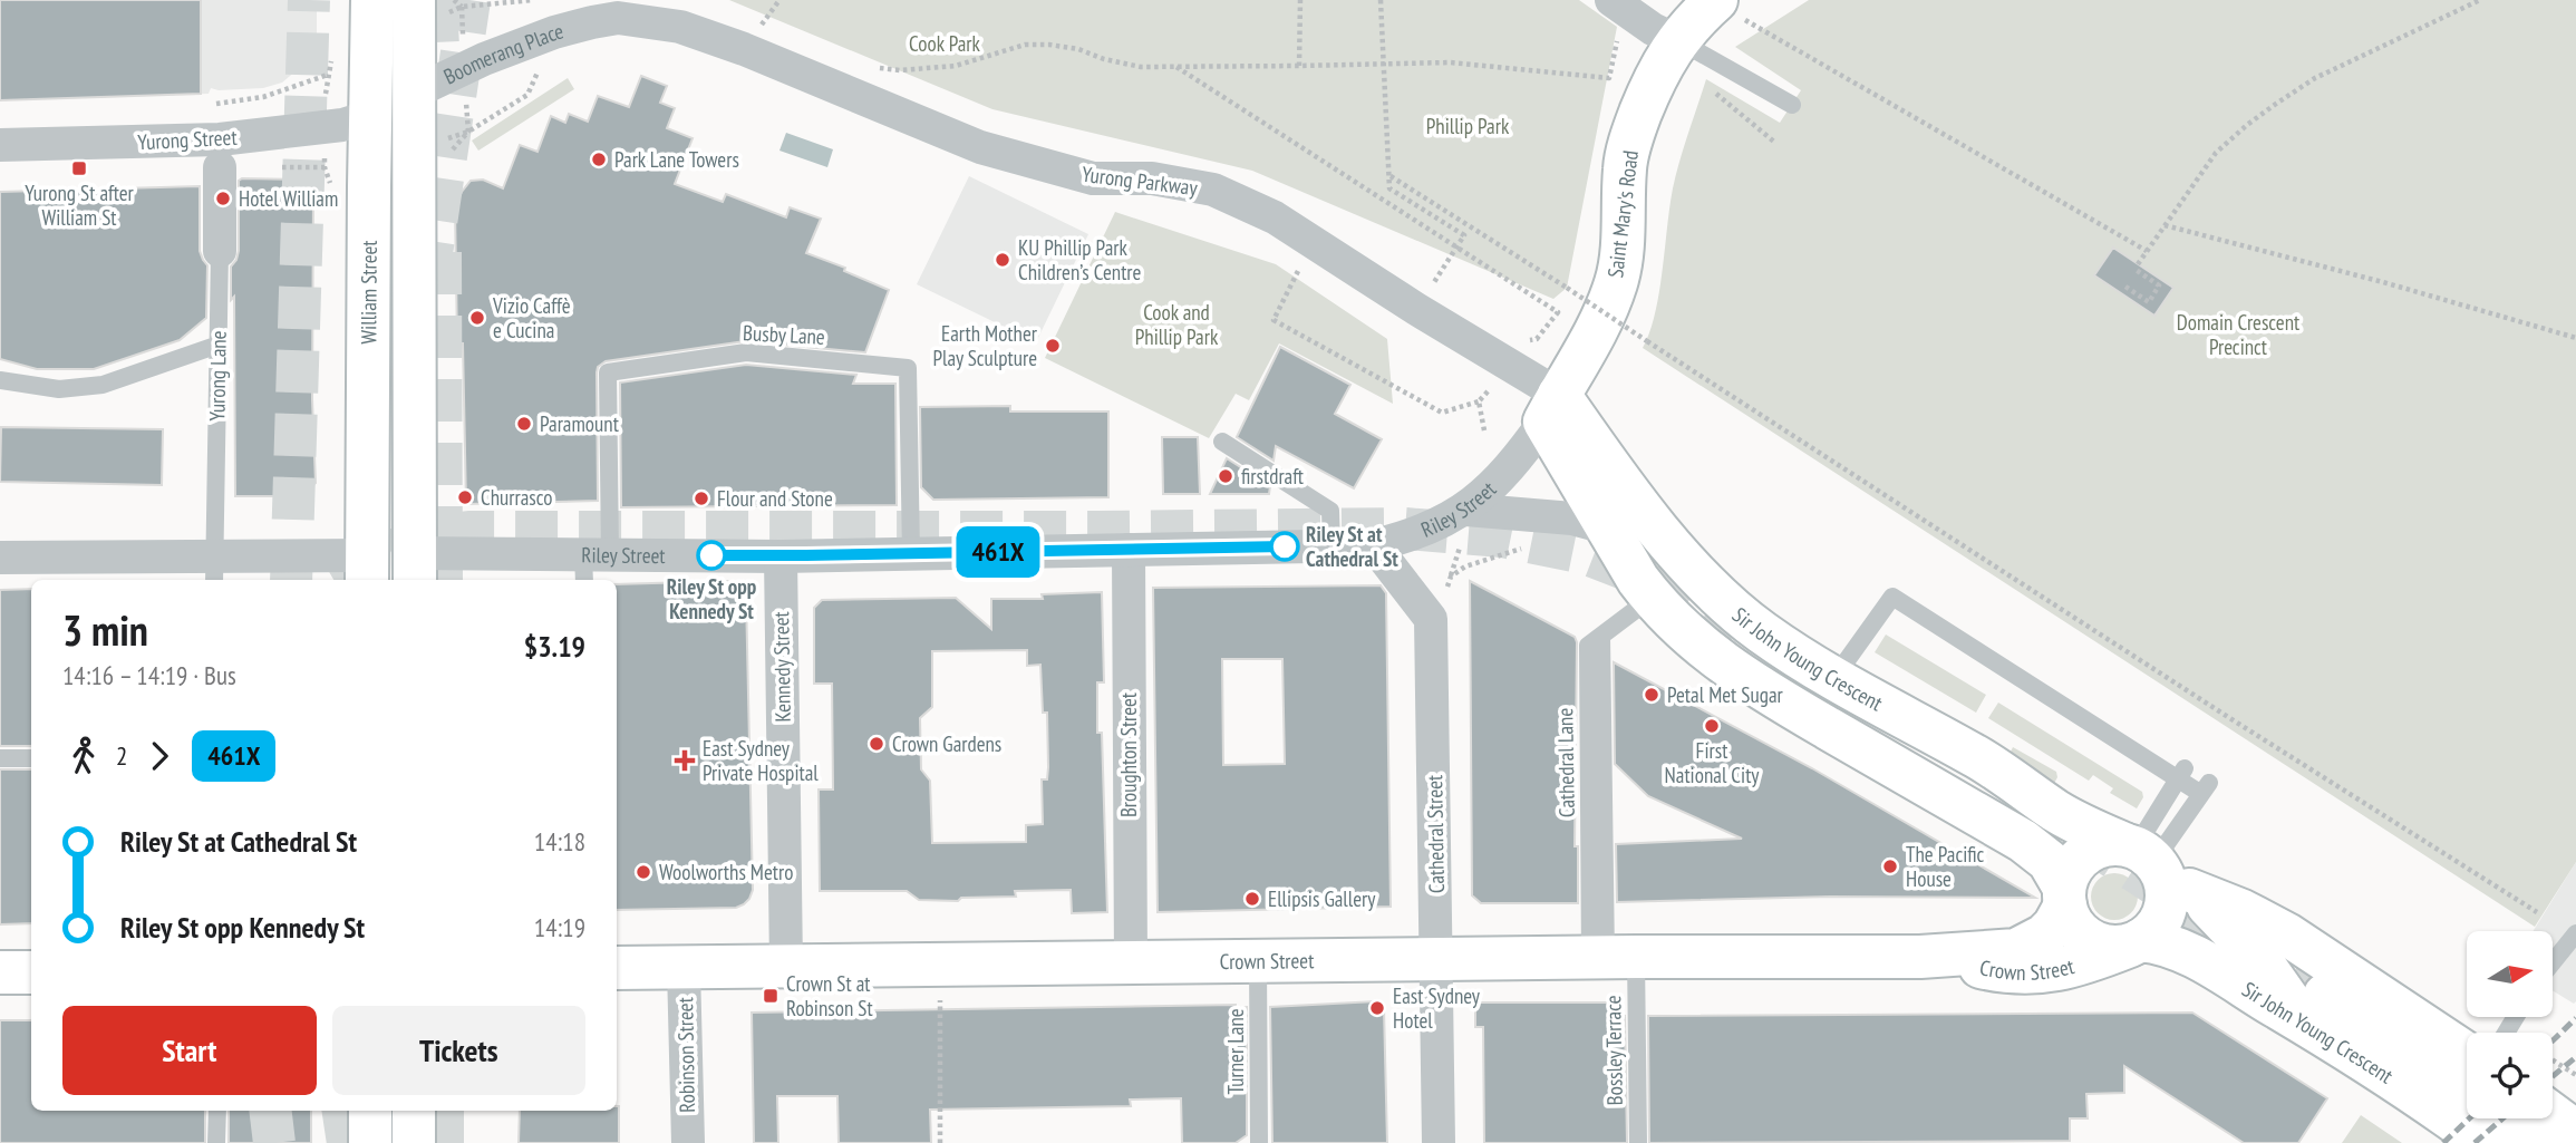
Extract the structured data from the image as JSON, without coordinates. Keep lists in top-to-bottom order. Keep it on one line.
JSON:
{"streets":{"main road":["Boomerang Place","Saint Mary's Road","William Street","Riley Street","Sir John Young Crescent","Crown Street"],"street":["Yurong Street","Yurong Parkway","Yurong Lane","Kennedy Street","Broughton Street","Cathedral Street","Robinson Street"],"lane":["Busby Lane","Bossley Terrace","Turner Lane"]},"crossings":[["Boomerang Place","Yurong Street"],["Boomerang Place","Yurong Parkway"],["Boomerang Place","William Street"],["Yurong Street","William Street"],["Yurong Parkway","Saint Mary's Road"],["Yurong Parkway","Riley Street"],["Yurong Parkway","Sir John Young Crescent"],["Saint Mary's Road","Riley Street"],["Saint Mary's Road","Sir John Young Crescent"],["William Street","Riley Street"],["Busby Lane","Riley Street"],["Yurong Lane","Riley Street"],["Riley Street","Sir John Young Crescent"],["Riley Street","Kennedy Street"],["Riley Street","Broughton Street"],["Sir John Young Crescent","Crown Street"],["Kennedy Street","Crown Street"],["Broughton Street","Crown Street"],["Cathedral Street","Crown Street"],["Crown Street","Bossley Terrace"],["Crown Street","Turner Lane"],["Crown Street","Robinson Street"]],"parks":["Cook Park","Phillip Park","Cook and Phillip Park","Domain Crescent Precinct"],"places":{"other":["Park Lane Towers","Hotel William","KU Phillip Park Children’s Centre","Vizio Caffè e Cucina","Earth Mother Play Sculpture","Paramount","firstdraft","Churrasco","Flour and Stone","Riley St at Cathedral St","Riley St opp Kennedy St","Petal Met Sugar","First National City","Crown Gardens","The Pacific House","Woolworths Metro","Ellipsis Gallery","East Sydney Hotel"],"transit":["Yurong St after William St","Crown St at Robinson St"],"health":["East Sydney Private Hospital"]},"lines":["bus line 461X"],"north":"right","page":{"on_map":"461X","heading":["3 min","14:16 – 14:19 · Bus","$3.19"],"legs":["2","461X"],"list":[{"name":"Riley St at Cathedral St","value":"14:18"},{"name":"Riley St opp Kennedy St","value":"14:19"}],"buttons":["Start","Tickets"]}}
